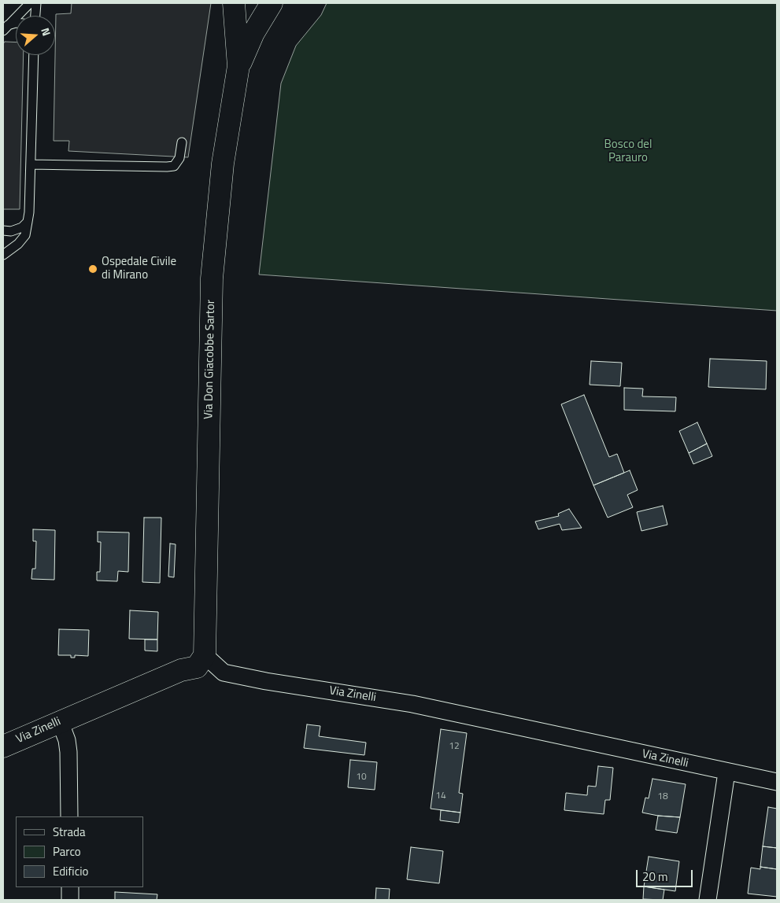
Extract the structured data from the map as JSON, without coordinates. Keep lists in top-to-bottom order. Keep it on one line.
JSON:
{"streets":{"main road":["Via Don Giacobbe Sartor","Via Zinelli"]},"crossings":[["Via Don Giacobbe Sartor","Via Zinelli"]],"parks":["Bosco del Parauro"],"places":["Ospedale Civile di Mirano"],"house_numbers":["12","10","14","18"],"legend":["Strada","Parco","Edificio"],"scale_bar":"20 m","north":"right"}
